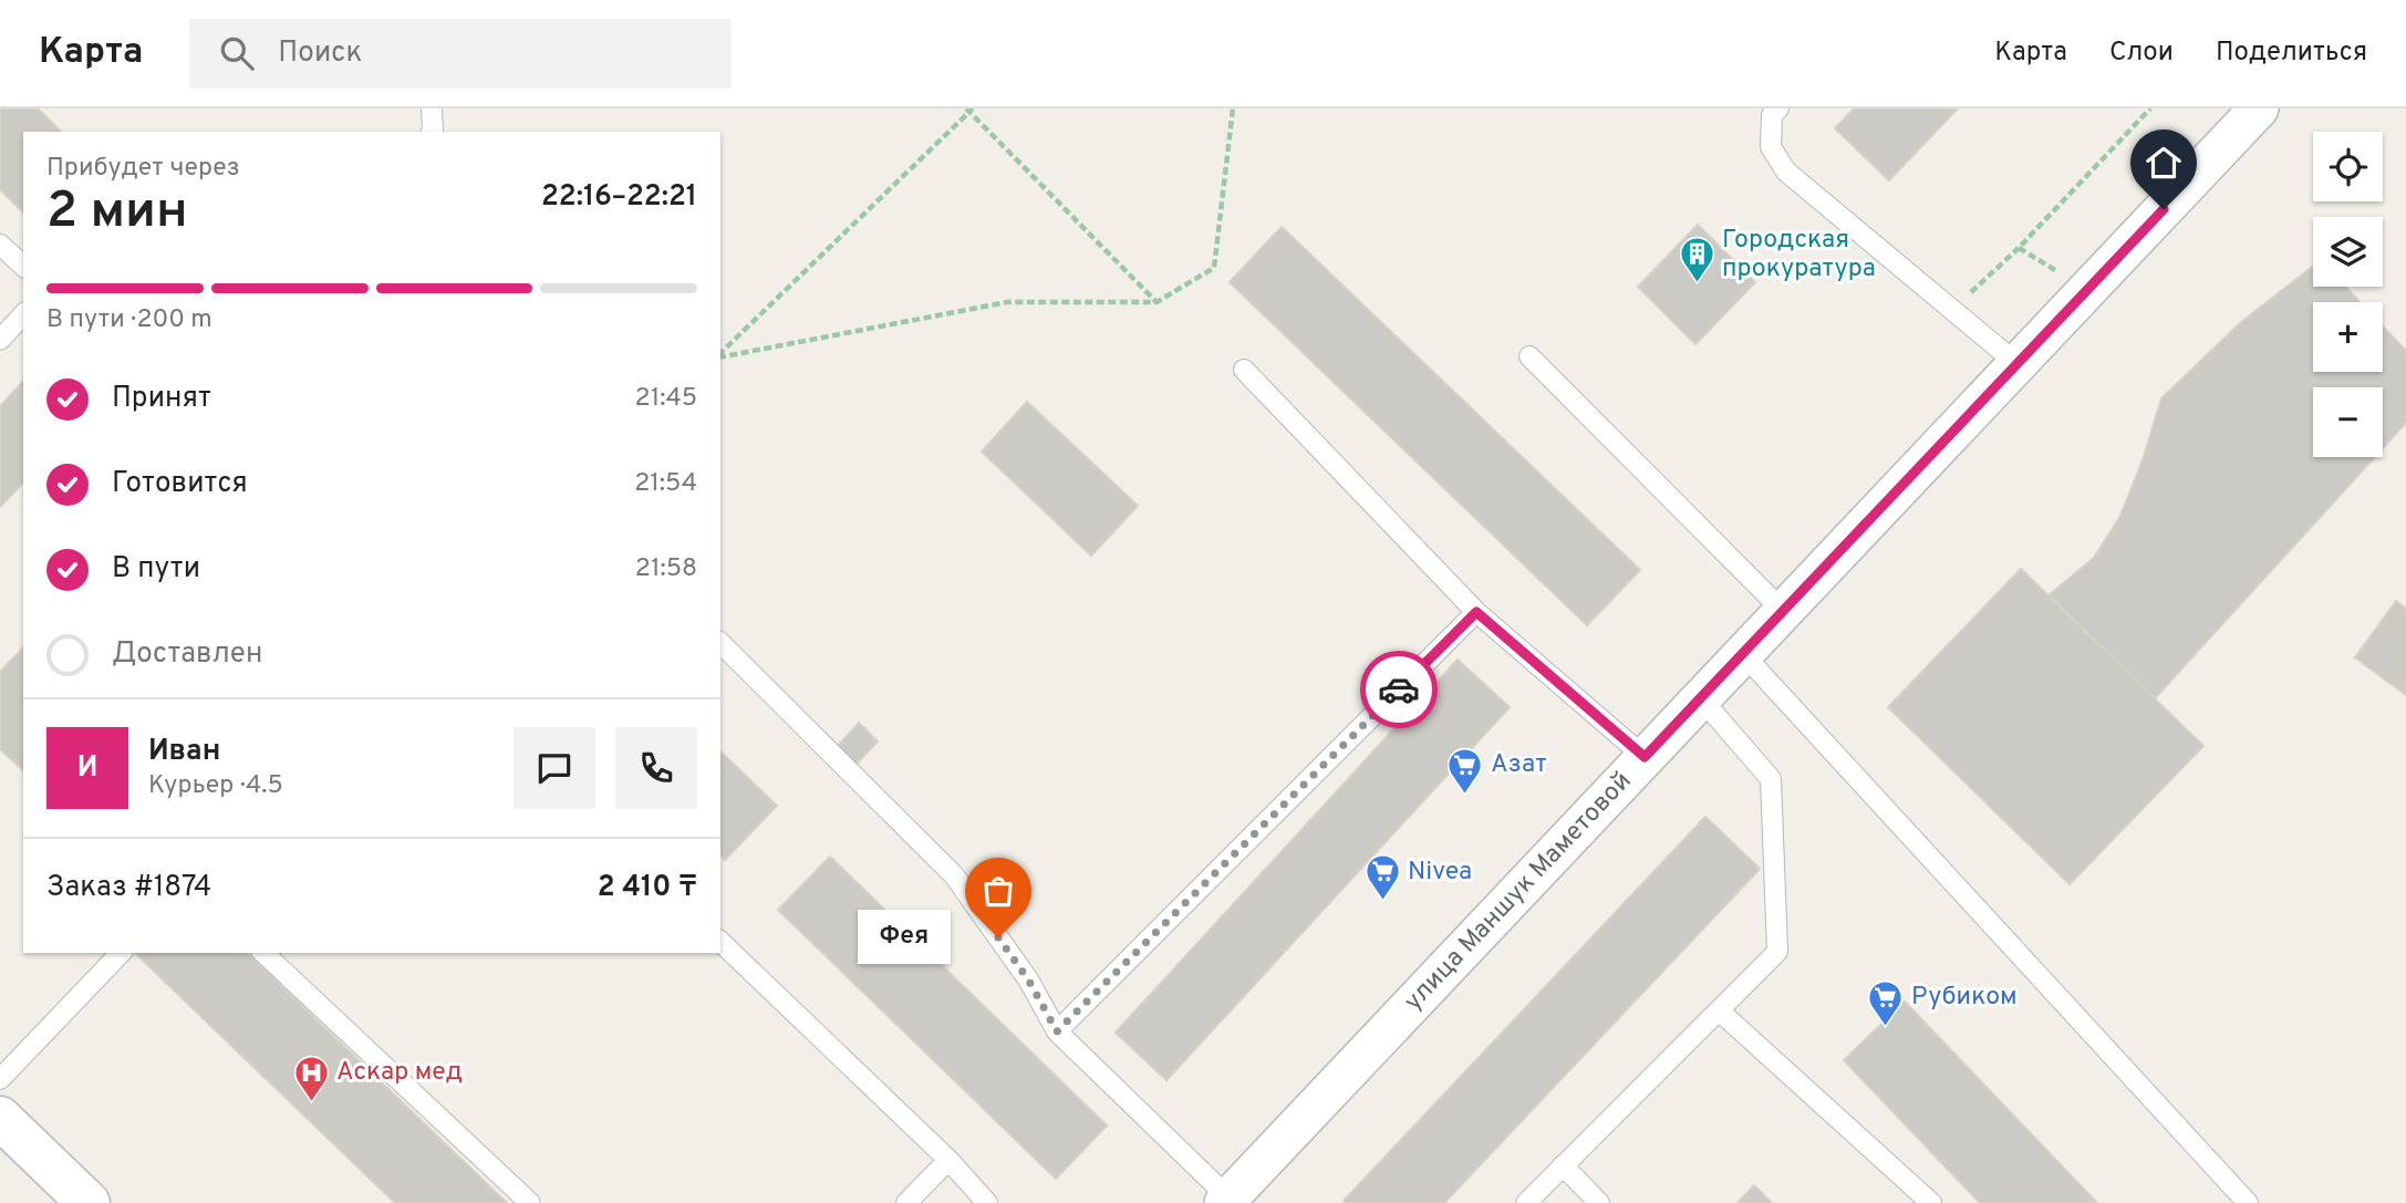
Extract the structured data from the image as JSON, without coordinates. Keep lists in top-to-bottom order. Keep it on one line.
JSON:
{"streets":{"street":["улица Маншук Маметовой"]},"places":{"building":["Городская прокуратура"],"supermarket":["Азат","Nivea","Рубиком"],"other":["Фея"],"hospital":["Аскар мед"]},"page":{"header":"Карта","search":"Поиск","nav":["Карта","Слои","Поделиться"],"map_buttons":["+","−"],"heading":["2 мин","Прибудет через","22:16–22:21"],"panel":["Иван","Курьер · 4.5","Заказ #1874","2 410 ₸"],"bar":"В пути · 200 m","list":[["Принят","21:45"],["Готовится","21:54"],["В пути","21:58"],"Доставлен"],"round":"И","bubble":"Фея"}}
